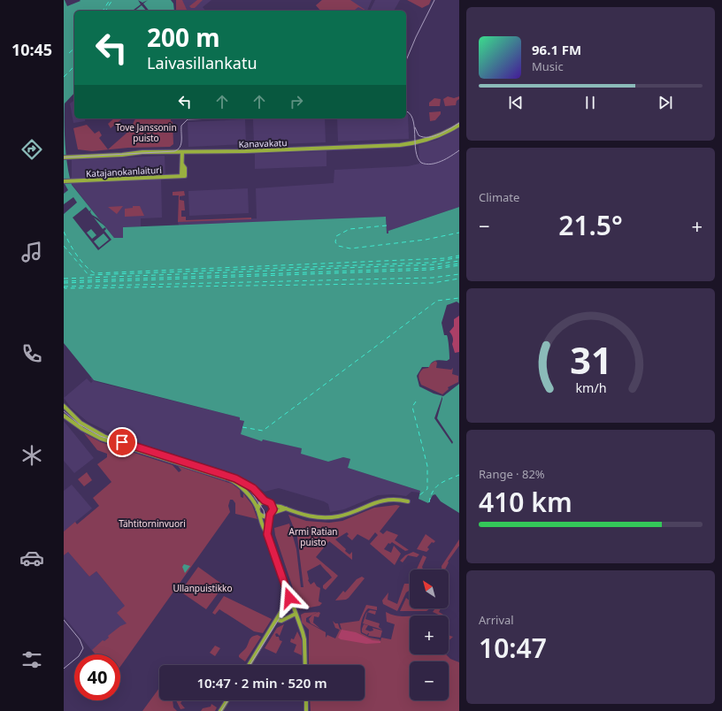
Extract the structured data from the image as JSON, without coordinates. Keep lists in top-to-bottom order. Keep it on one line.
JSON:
{"streets":{"main road":["Kanavakatu","Katajanokanlaituri"]},"crossings":[["Kanavakatu","Katajanokanlaituri"]],"parks":["Tove Janssonin puisto","Tähtitorninvuori","Armi Ratian puisto","Ullanpuistikko"],"north":"top left","page":{"tabs":"10:45","turn":["200 m","Laivasillankatu"],"song":["96.1 FM","Music"],"tile":["Climate",["Range · 82%","410 km"],["Arrival","10:47"]],"heat":["−","21.5°","+"],"map_buttons":["+","−"],"limit":"40","trip":"10:47 · 2 min · 520 m","gauge":["31","km/h"]}}
